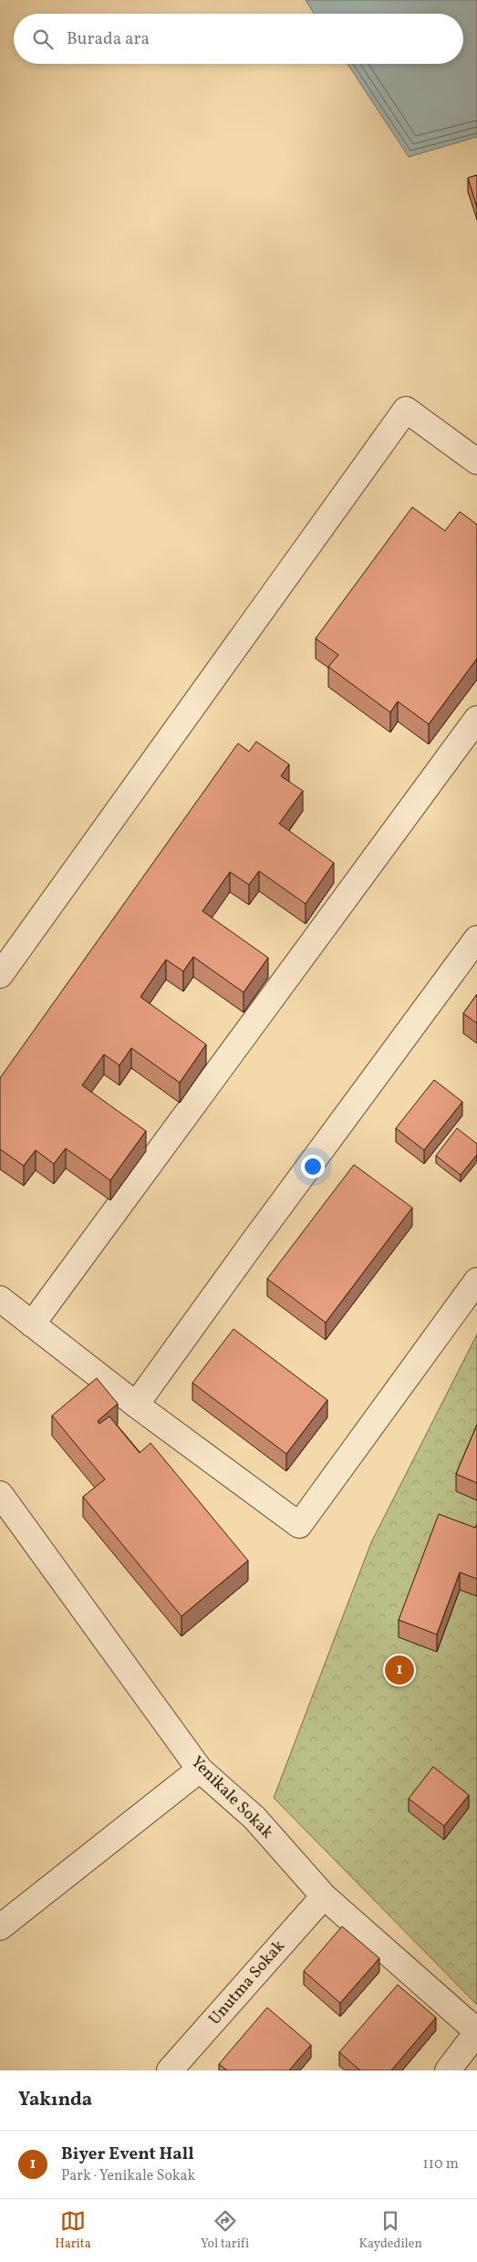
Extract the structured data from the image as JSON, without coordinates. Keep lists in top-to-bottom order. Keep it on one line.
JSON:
{"streets":{"street":["Yenikale Sokak","Unutma Sokak"]},"crossings":[["Yenikale Sokak","Unutma Sokak"]],"page":{"search":"Burada ara","pins":"1","heading":"Yakında","list":[{"mark":"1","name":"Biyer Event Hall","note":"Park · Yenikale Sokak","value":"110 m"}],"nav":["Harita","Yol tarifi","Kaydedilen"]}}
